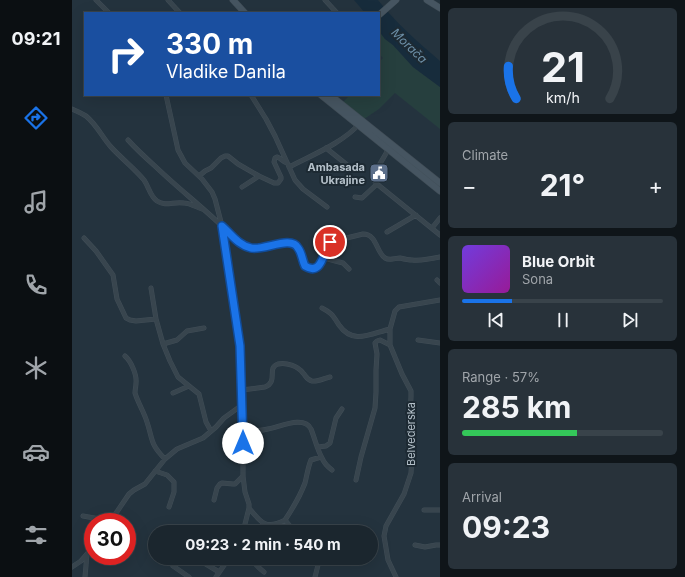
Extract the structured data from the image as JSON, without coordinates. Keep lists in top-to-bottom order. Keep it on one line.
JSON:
{"streets":{"street":["Belvederska"]},"water":["Morača"],"places":{"public building":["Ambasada Ukrajine"]},"page":{"tabs":"09:21","turn":["330 m","Vladike Danila"],"tile":["Climate",["Range · 57%","285 km"],["Arrival","09:23"]],"heat":["−","21°","+"],"song":["Blue Orbit","Sona"],"limit":"30","trip":"09:23 · 2 min · 540 m","gauge":["21","km/h"]}}
